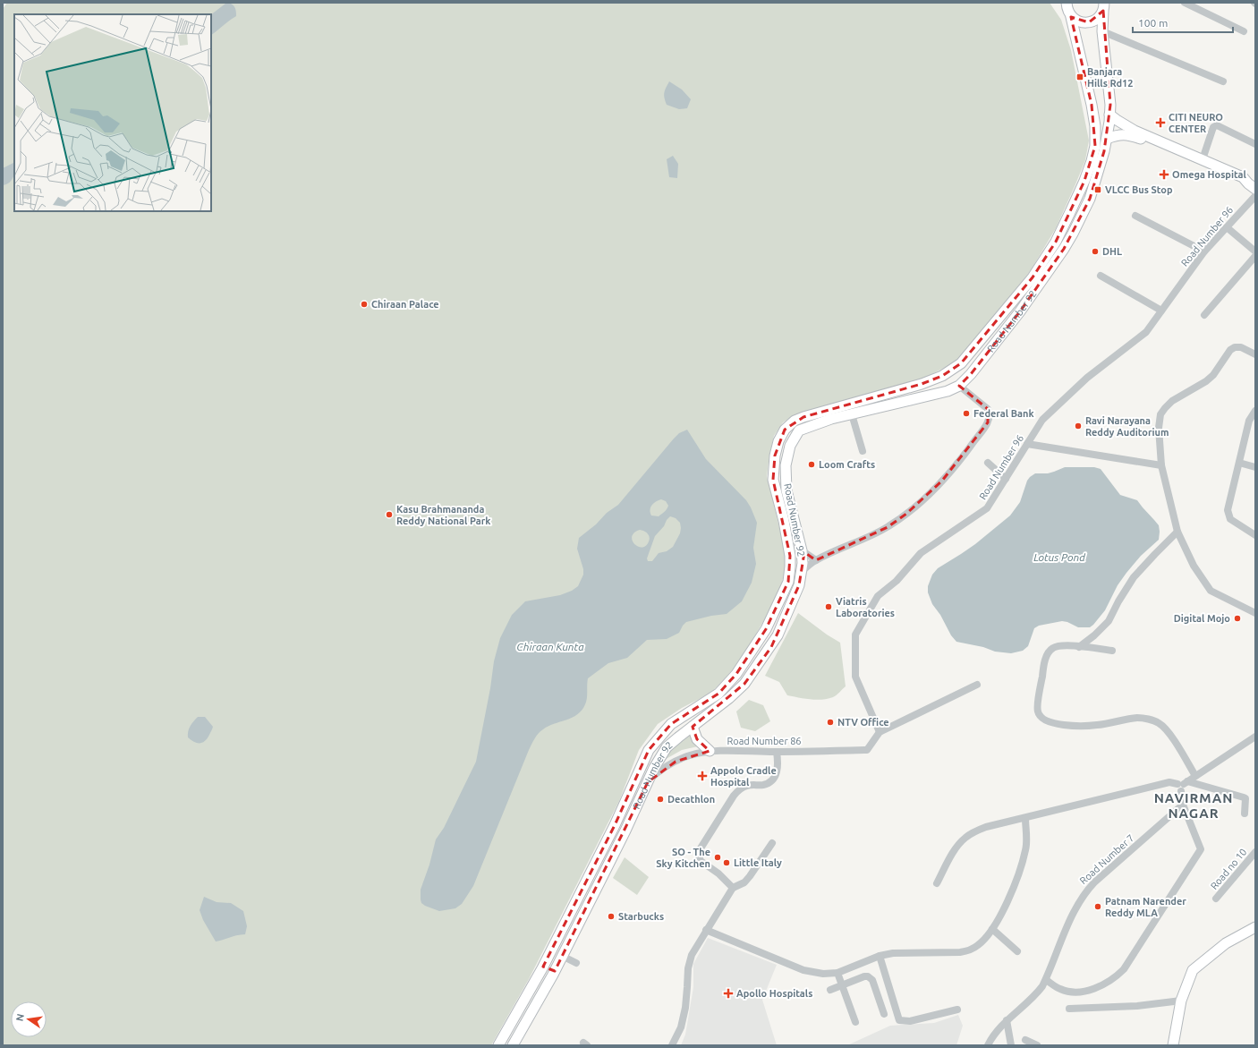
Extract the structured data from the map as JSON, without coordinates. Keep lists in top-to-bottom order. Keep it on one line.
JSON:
{"streets":{"main road":["Road Number 92"],"street":["Road Number 96","Road Number 86","Road Number 7","Road no 10"]},"crossings":[["Road Number 96","Road Number 86"],["Road Number 92","Road Number 86"]],"districts":["NAVIRMAN NAGAR"],"water":["Lotus Pond","Chiraan Kunta"],"places":{"transit":["Banjara Hills Rd12","VLCC Bus Stop"],"health":["CITI NEURO CENTER","Omega Hospital","Appolo Cradle Hospital","Apollo Hospitals"],"other":["DHL","Chiraan Palace","Federal Bank","Ravi Narayana Reddy Auditorium","Loom Crafts","Kasu Brahmananda Reddy National Park","Viatris Laboratories","Digital Mojo","NTV Office","Decathlon","SO - The Sky Kitchen","Little Italy","Patnam Narender Reddy MLA","Starbucks"]},"scale_bar":"100 m","north":"left"}
